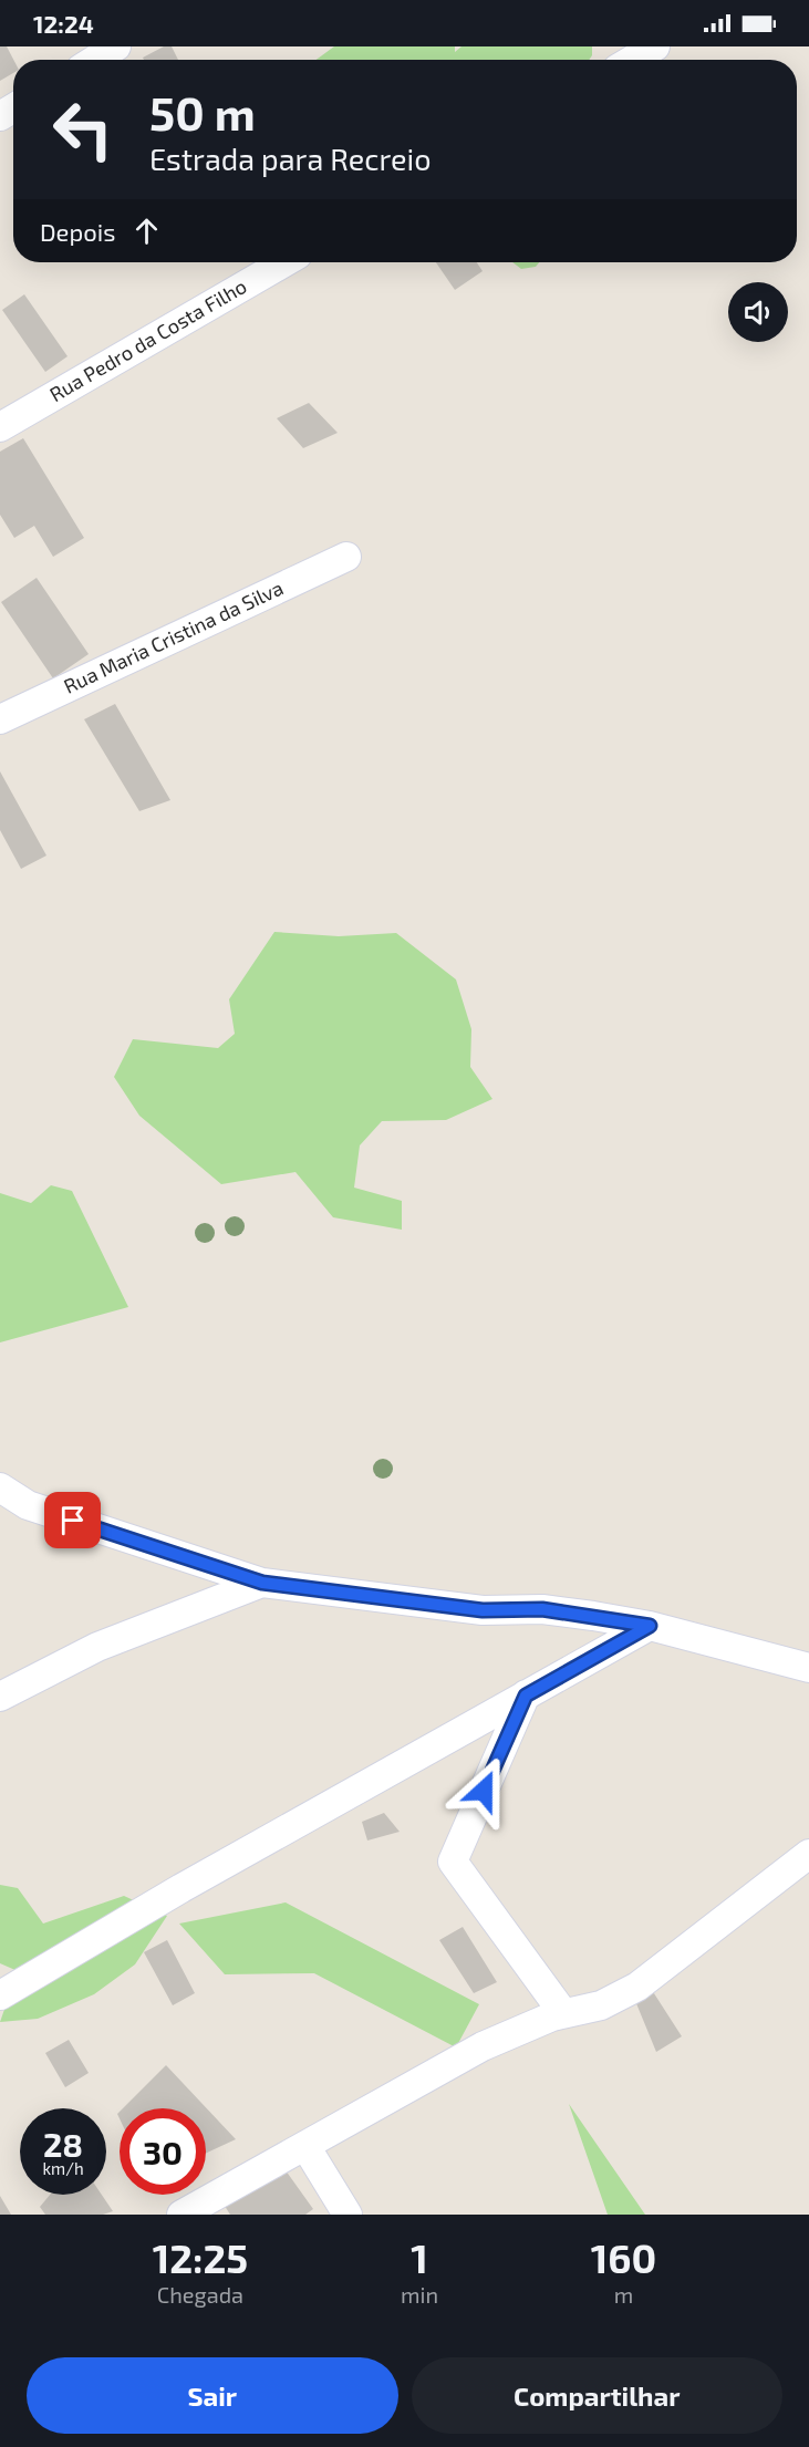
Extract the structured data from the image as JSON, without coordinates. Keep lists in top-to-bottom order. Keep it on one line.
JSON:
{"streets":{"street":["Rua Pedro da Costa Filho","Rua Maria Cristina da Silva"]},"page":{"status":"12:24","turn":["50 m","Estrada para Recreio"],"then":"Depois","speed":"28 km/h","limit":"30","eta":["12:25","Chegada","1","min","160","m"],"buttons":["Sair","Compartilhar"]}}
